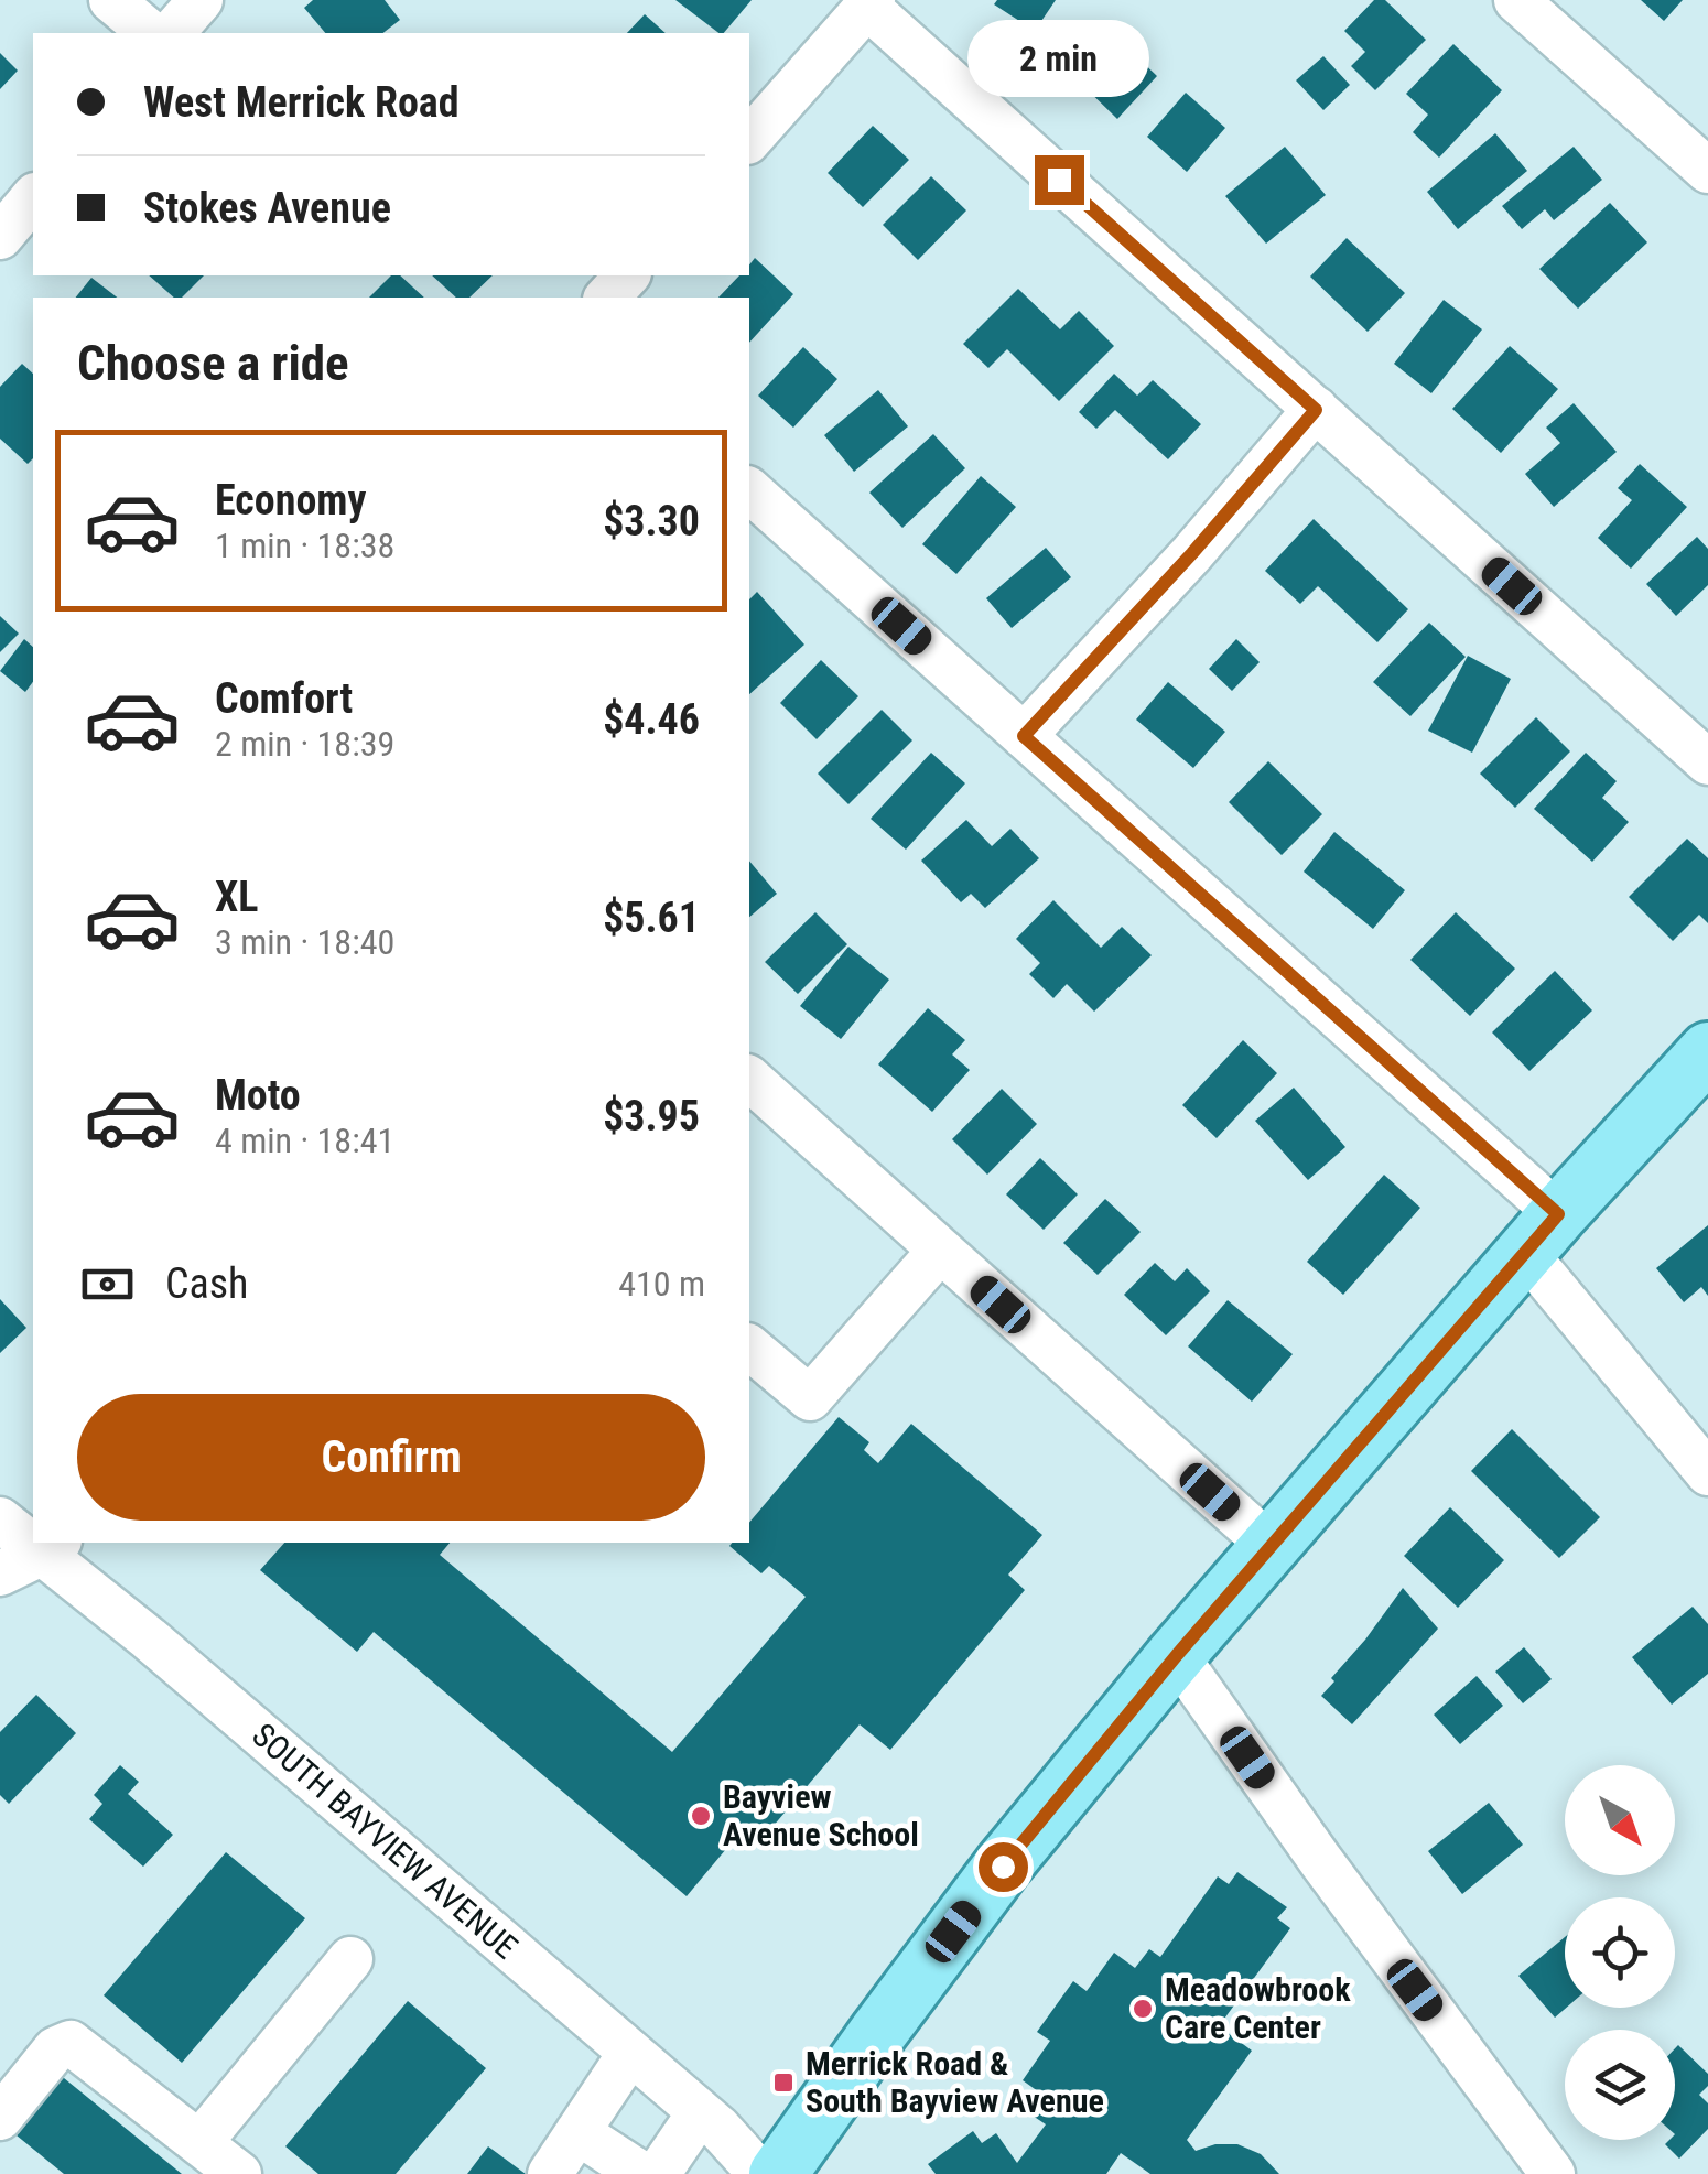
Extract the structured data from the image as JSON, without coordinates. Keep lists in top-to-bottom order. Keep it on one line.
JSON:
{"streets":{"street":["SOUTH BAYVIEW AVENUE"]},"places":{"other":["Bayview Avenue School","Meadowbrook Care Center"],"transit":["Merrick Road & South Bayview Avenue"]},"north":"bottom right","page":{"bubble":"2 min","banner":["West Merrick Road","Stokes Avenue"],"heading":"Choose a ride","list":[{"name":"Economy","note":"1 min · 18:38","value":"$3.30"},{"name":"Comfort","note":"2 min · 18:39","value":"$4.46"},{"name":"XL","note":"3 min · 18:40","value":"$5.61"},{"name":"Moto","note":"4 min · 18:41","value":"$3.95"}],"pay":["Cash","410 m"],"buttons":"Confirm"}}
